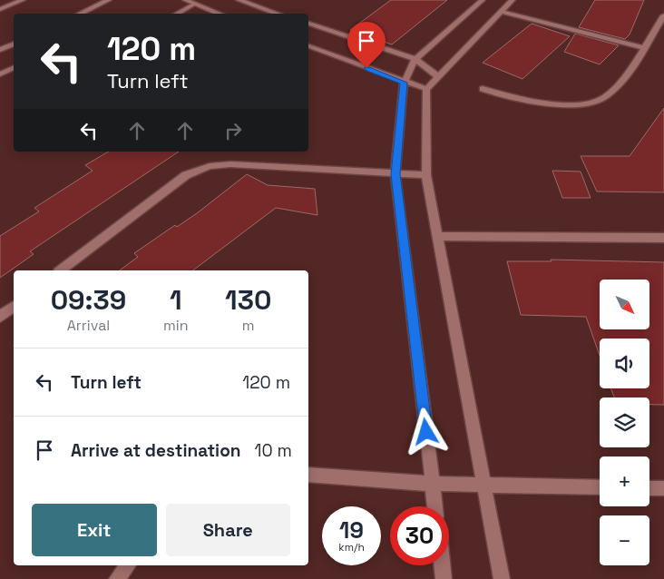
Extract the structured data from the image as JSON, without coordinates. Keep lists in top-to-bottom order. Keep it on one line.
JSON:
{"north":"bottom right","page":{"turn":["120 m","Turn left"],"eta":["09:39","Arrival","1","min","130","m"],"map_buttons":["+","−"],"list":[{"name":"Turn left","value":"120 m"},{"name":"Arrive at destination","value":"10 m"}],"buttons":["Exit","Share"],"speed":"19 km/h","limit":"30"}}
